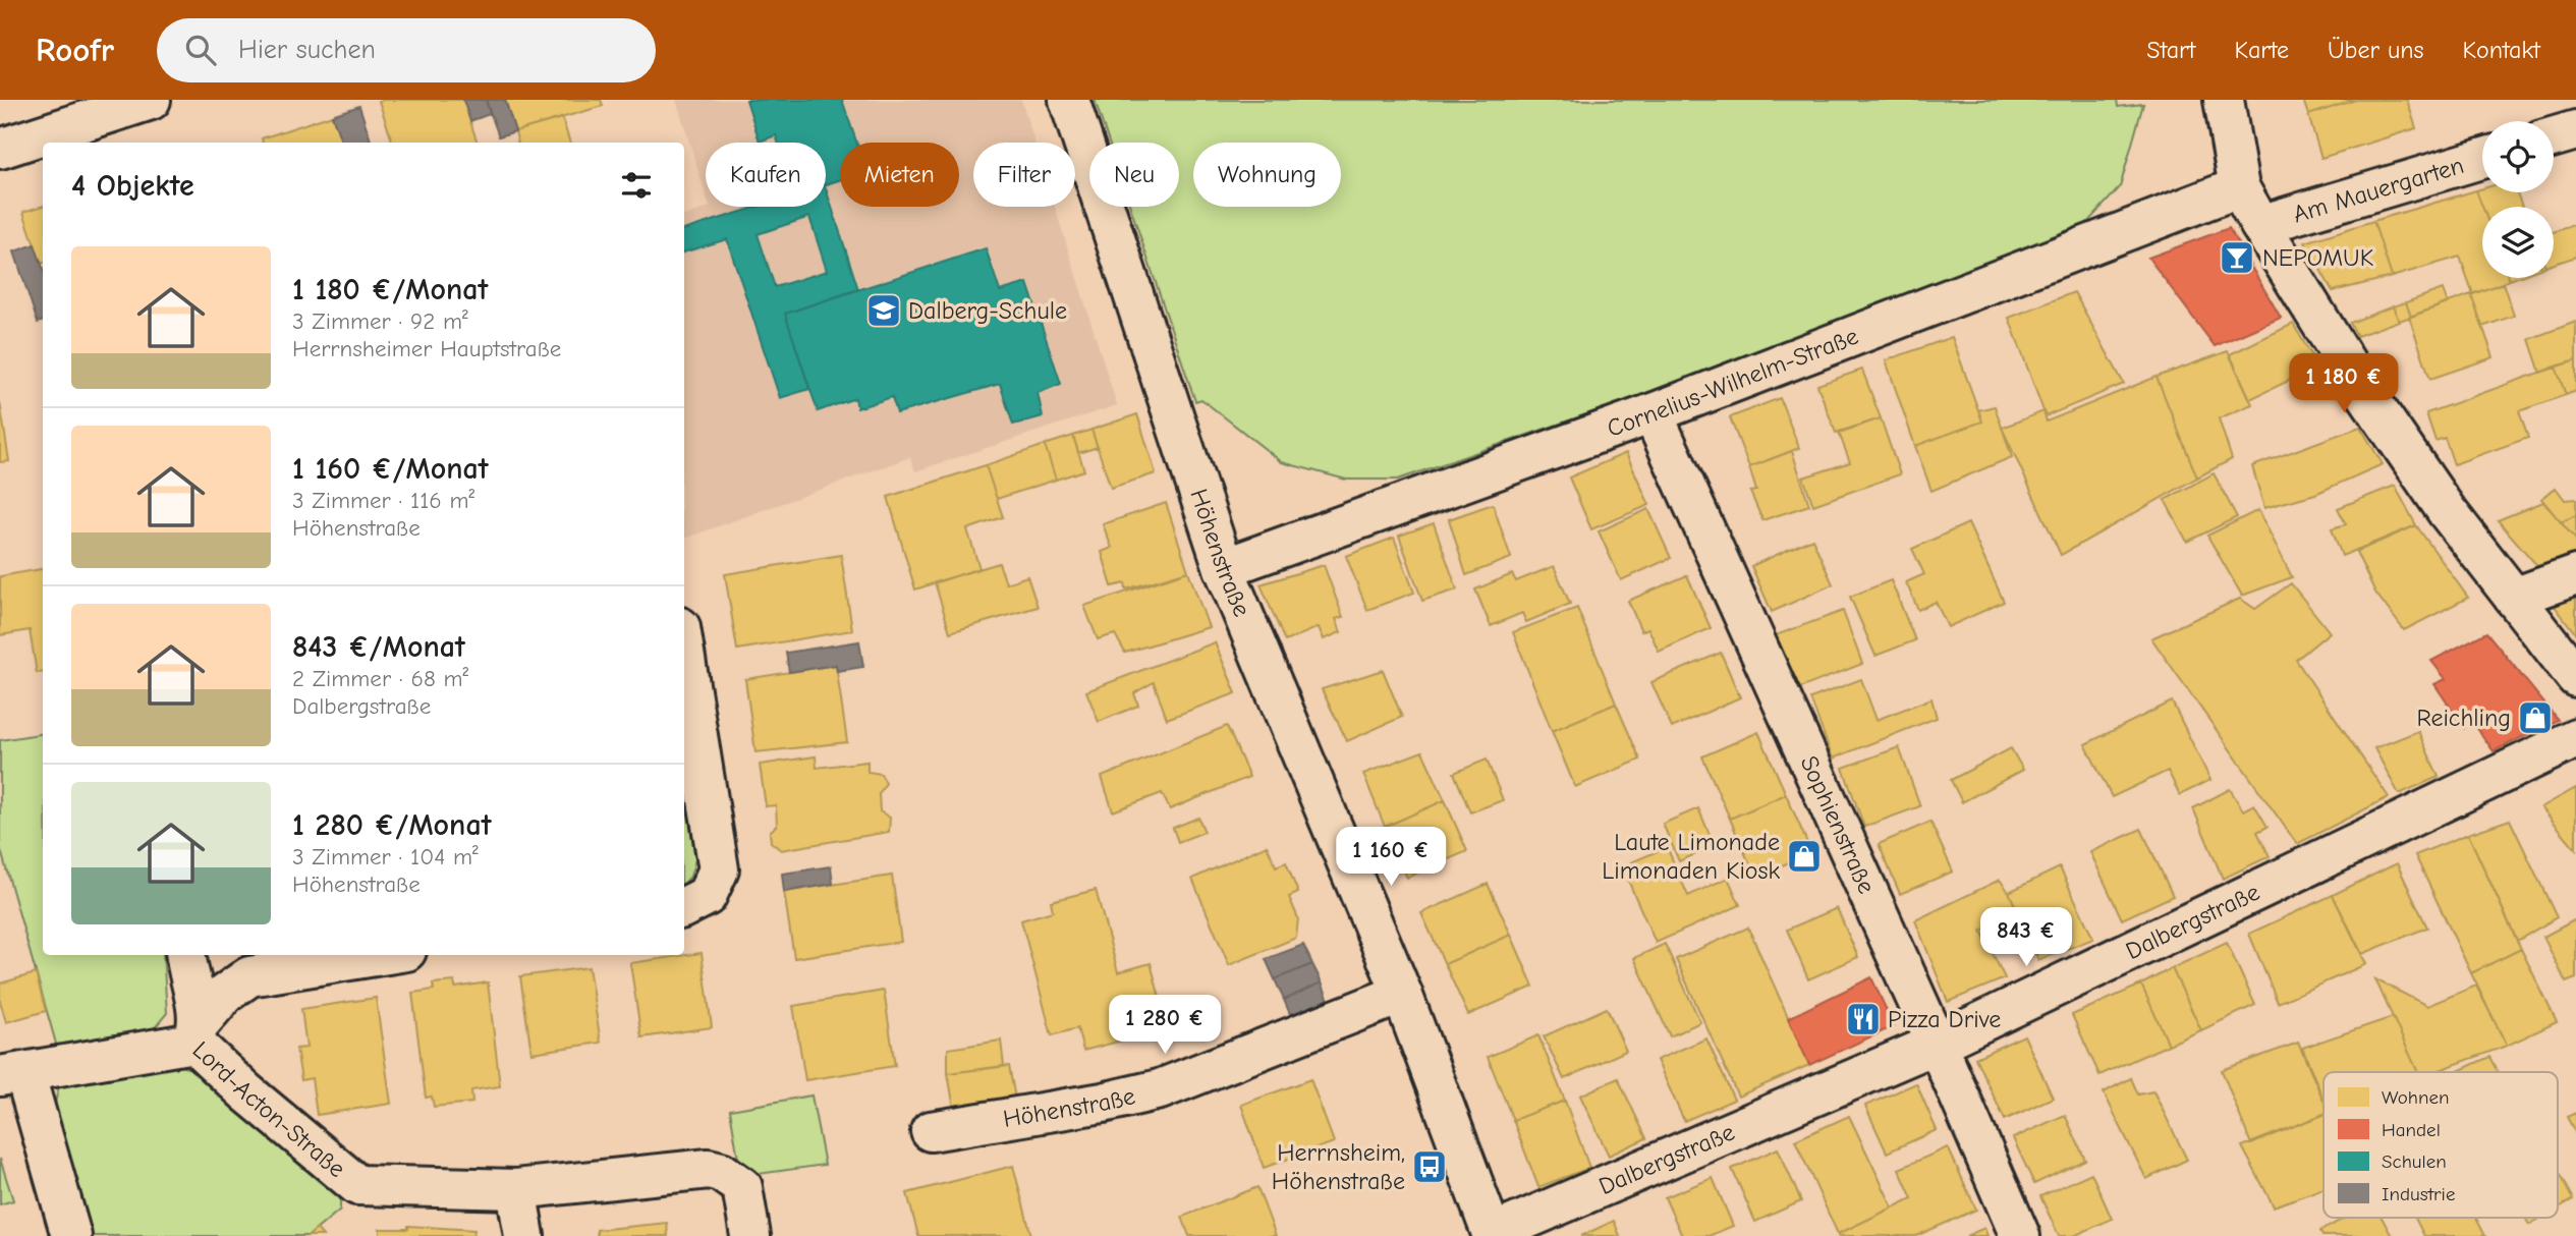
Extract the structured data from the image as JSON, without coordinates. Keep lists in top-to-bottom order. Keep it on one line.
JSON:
{"streets":{"street":["Am Mauergarten","Cornelius-Wilhelm-Straße","Höhenstraße","Sophienstraße","Dalbergstraße","Lord-Acton-Straße"]},"crossings":[["Cornelius-Wilhelm-Straße","Höhenstraße"],["Cornelius-Wilhelm-Straße","Sophienstraße"],["Höhenstraße","Dalbergstraße"],["Sophienstraße","Dalbergstraße"]],"places":{"bar":["NEPOMUK"],"school or university":["Dalberg-Schule"],"shop":["Reichling","Laute Limonade Limonaden Kiosk"],"restaurant":["Pizza Drive"],"bus stop":["Herrnsheim, Höhenstraße"]},"legend":["Wohnen","Handel","Schulen","Industrie"],"page":{"header":"Roofr","search":"Hier suchen","nav":["Start","Karte","Über uns","Kontakt"],"chip":["Kaufen","Mieten","Filter","Neu","Wohnung"],"heading":"4 Objekte","list":[{"name":"1 180 €/Monat","note":"3 Zimmer · 92 m² · Herrnsheimer Hauptstraße"},{"name":"1 160 €/Monat","note":"3 Zimmer · 116 m² · Höhenstraße"},{"name":"843 €/Monat","note":"2 Zimmer · 68 m² · Dalbergstraße"},{"name":"1 280 €/Monat","note":"3 Zimmer · 104 m² · Höhenstraße"}],"price":["1 180 €","1 160 €","843 €","1 280 €"]}}
